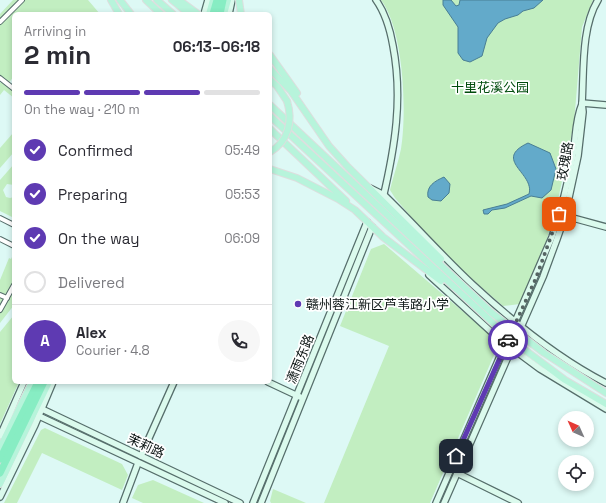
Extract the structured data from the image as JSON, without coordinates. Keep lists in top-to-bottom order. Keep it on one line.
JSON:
{"streets":{"street":["玫瑰路","潇雨东路","茉莉路"]},"parks":["十里花溪公园"],"places":["赣州蓉江新区芦苇路小学"],"north":"top left","page":{"heading":["2 min","Arriving in","06:13–06:18"],"panel":["Alex","Courier · 4.8"],"bar":"On the way · 210 m","list":[["Confirmed","05:49"],["Preparing","05:53"],["On the way","06:09"],"Delivered"],"round":"A"}}
